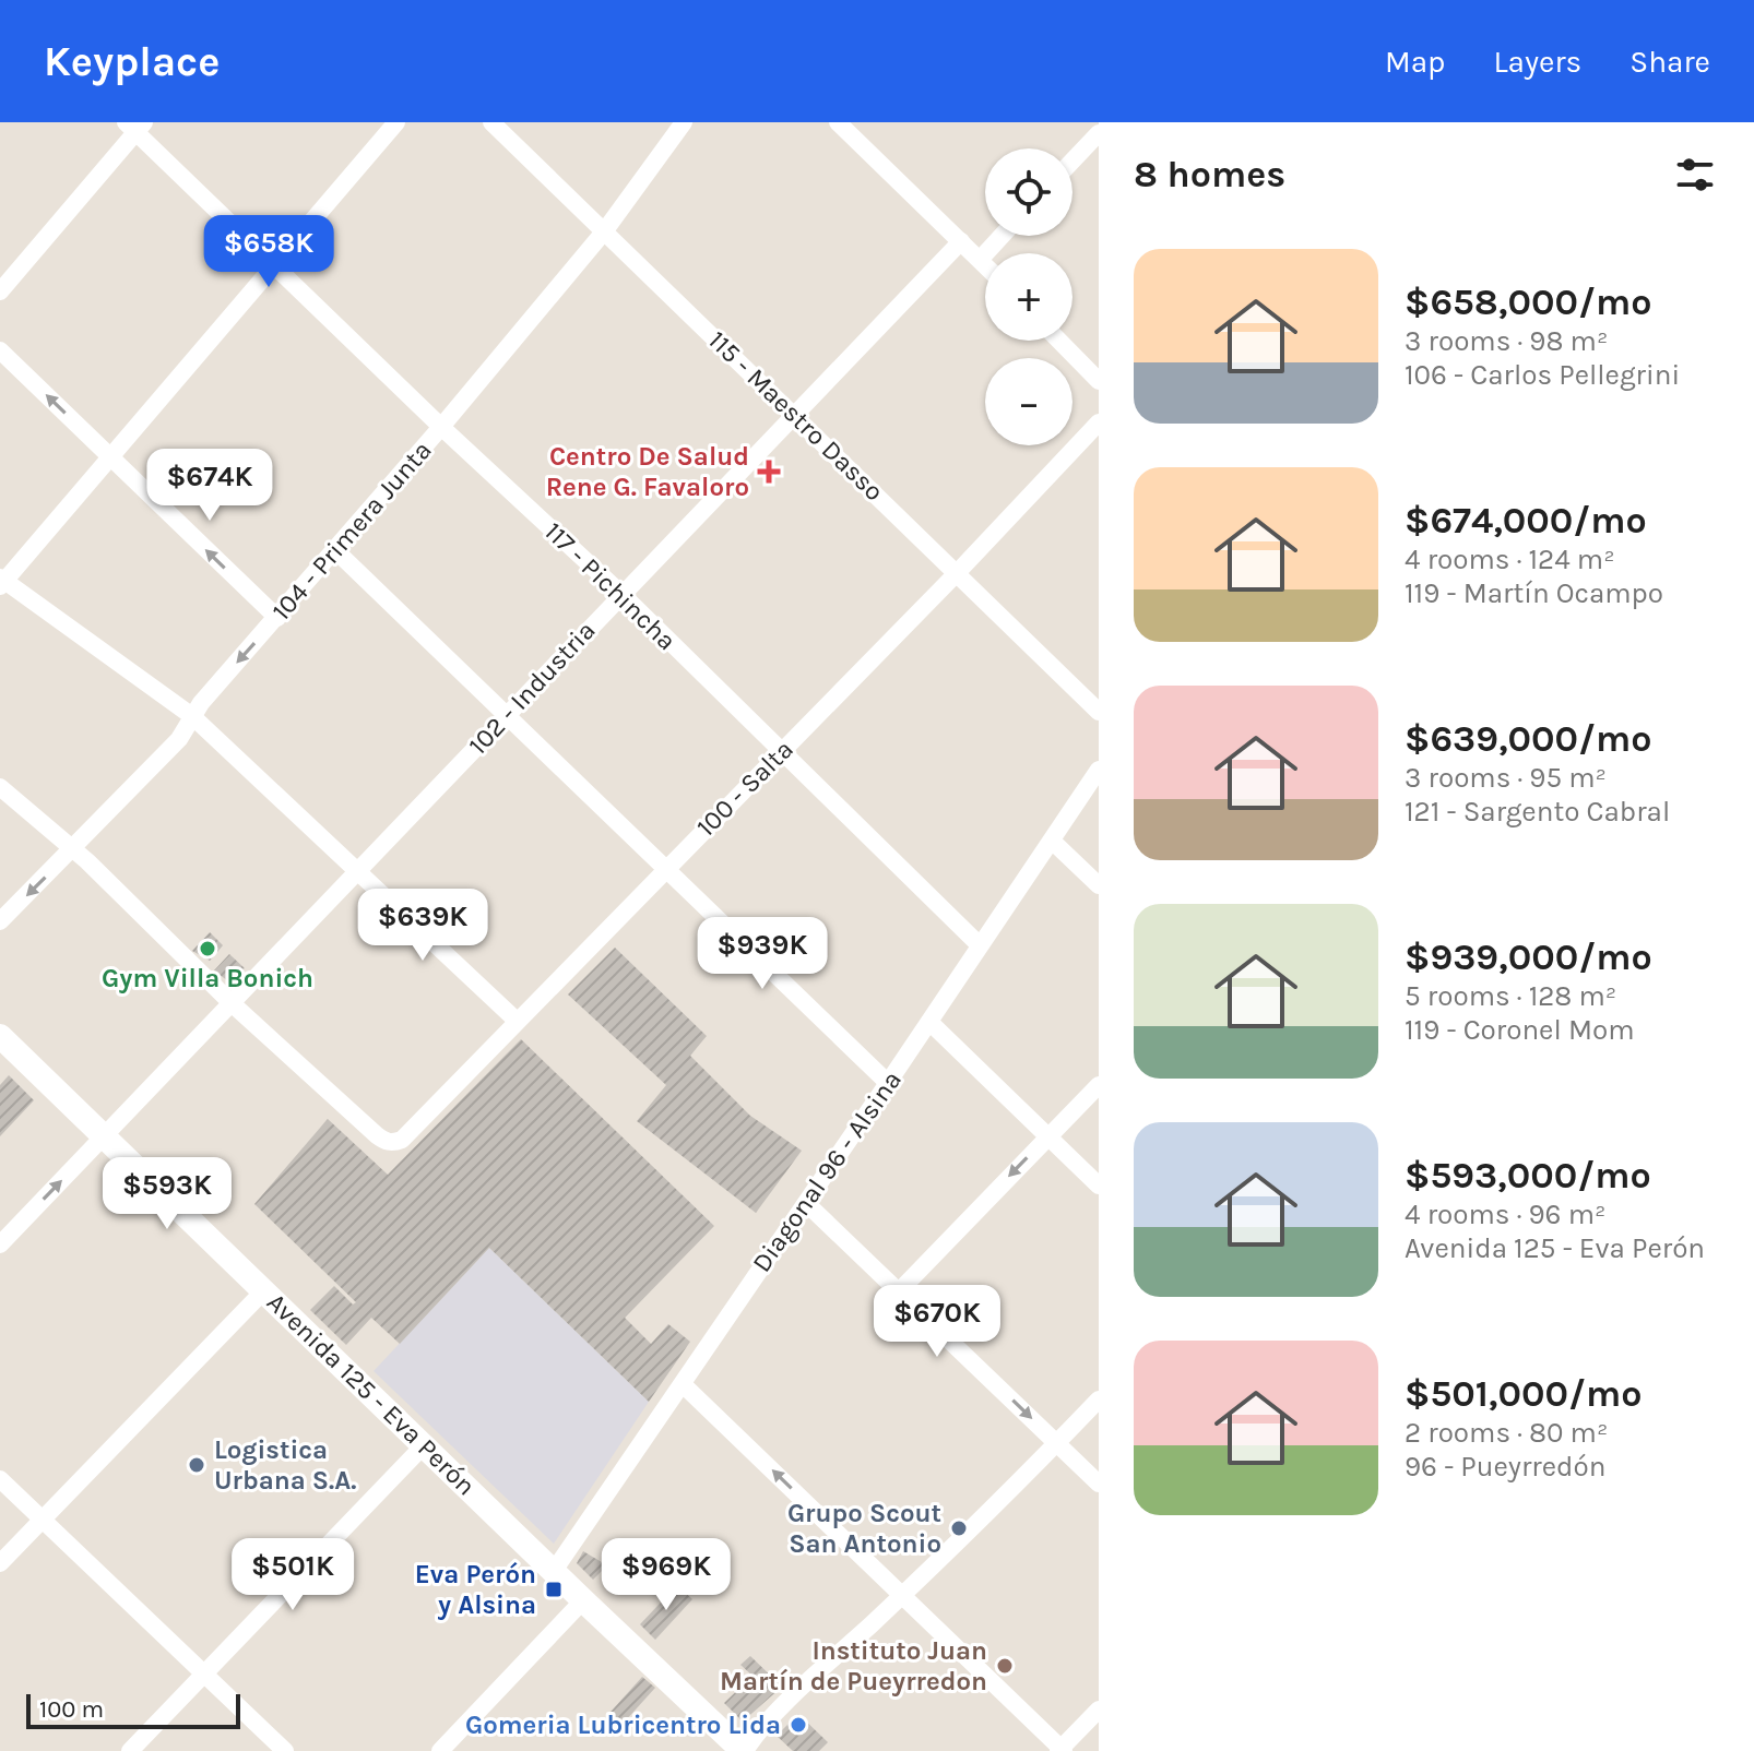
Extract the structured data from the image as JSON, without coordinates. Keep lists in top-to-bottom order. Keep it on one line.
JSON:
{"streets":{"main road":["Avenida 125 - Eva Perón"],"street":["115 - Maestro Dasso","104 - Primera Junta","117 - Pichincha","102 - Industria","100 - Salta","Diagonal 96 - Alsina"]},"crossings":[["115 - Maestro Dasso","104 - Primera Junta"],["115 - Maestro Dasso","102 - Industria"],["115 - Maestro Dasso","100 - Salta"],["104 - Primera Junta","117 - Pichincha"],["117 - Pichincha","102 - Industria"],["117 - Pichincha","100 - Salta"],["117 - Pichincha","Diagonal 96 - Alsina"],["102 - Industria","100 - Salta"],["102 - Industria","Avenida 125 - Eva Perón"],["Diagonal 96 - Alsina","Avenida 125 - Eva Perón"]],"places":{"health":["Centro De Salud Rene G. Favaloro"],"other":["Gym Villa Bonich","Logistica Urbana S.A.","Grupo Scout San Antonio","Instituto Juan Martín de Pueyrredon","Gomeria Lubricentro Lida"],"transit":["Eva Perón y Alsina"]},"scale_bar":"100 m","page":{"header":"Keyplace","nav":["Map","Layers","Share"],"heading":"8 homes","map_buttons":["+","−"],"price":["$658K","$674K","$639K","$939K","$593K","$670K","$501K","$969K"],"list":[{"name":"$658,000/mo","note":"3 rooms · 98 m² · 106 - Carlos Pellegrini"},{"name":"$674,000/mo","note":"4 rooms · 124 m² · 119 - Martín Ocampo"},{"name":"$639,000/mo","note":"3 rooms · 95 m² · 121 - Sargento Cabral"},{"name":"$939,000/mo","note":"5 rooms · 128 m² · 119 - Coronel Mom"},{"name":"$593,000/mo","note":"4 rooms · 96 m² · Avenida 125 - Eva Perón"},{"name":"$501,000/mo","note":"2 rooms · 80 m² · 96 - Pueyrredón"}],"scale":"100 m"}}
